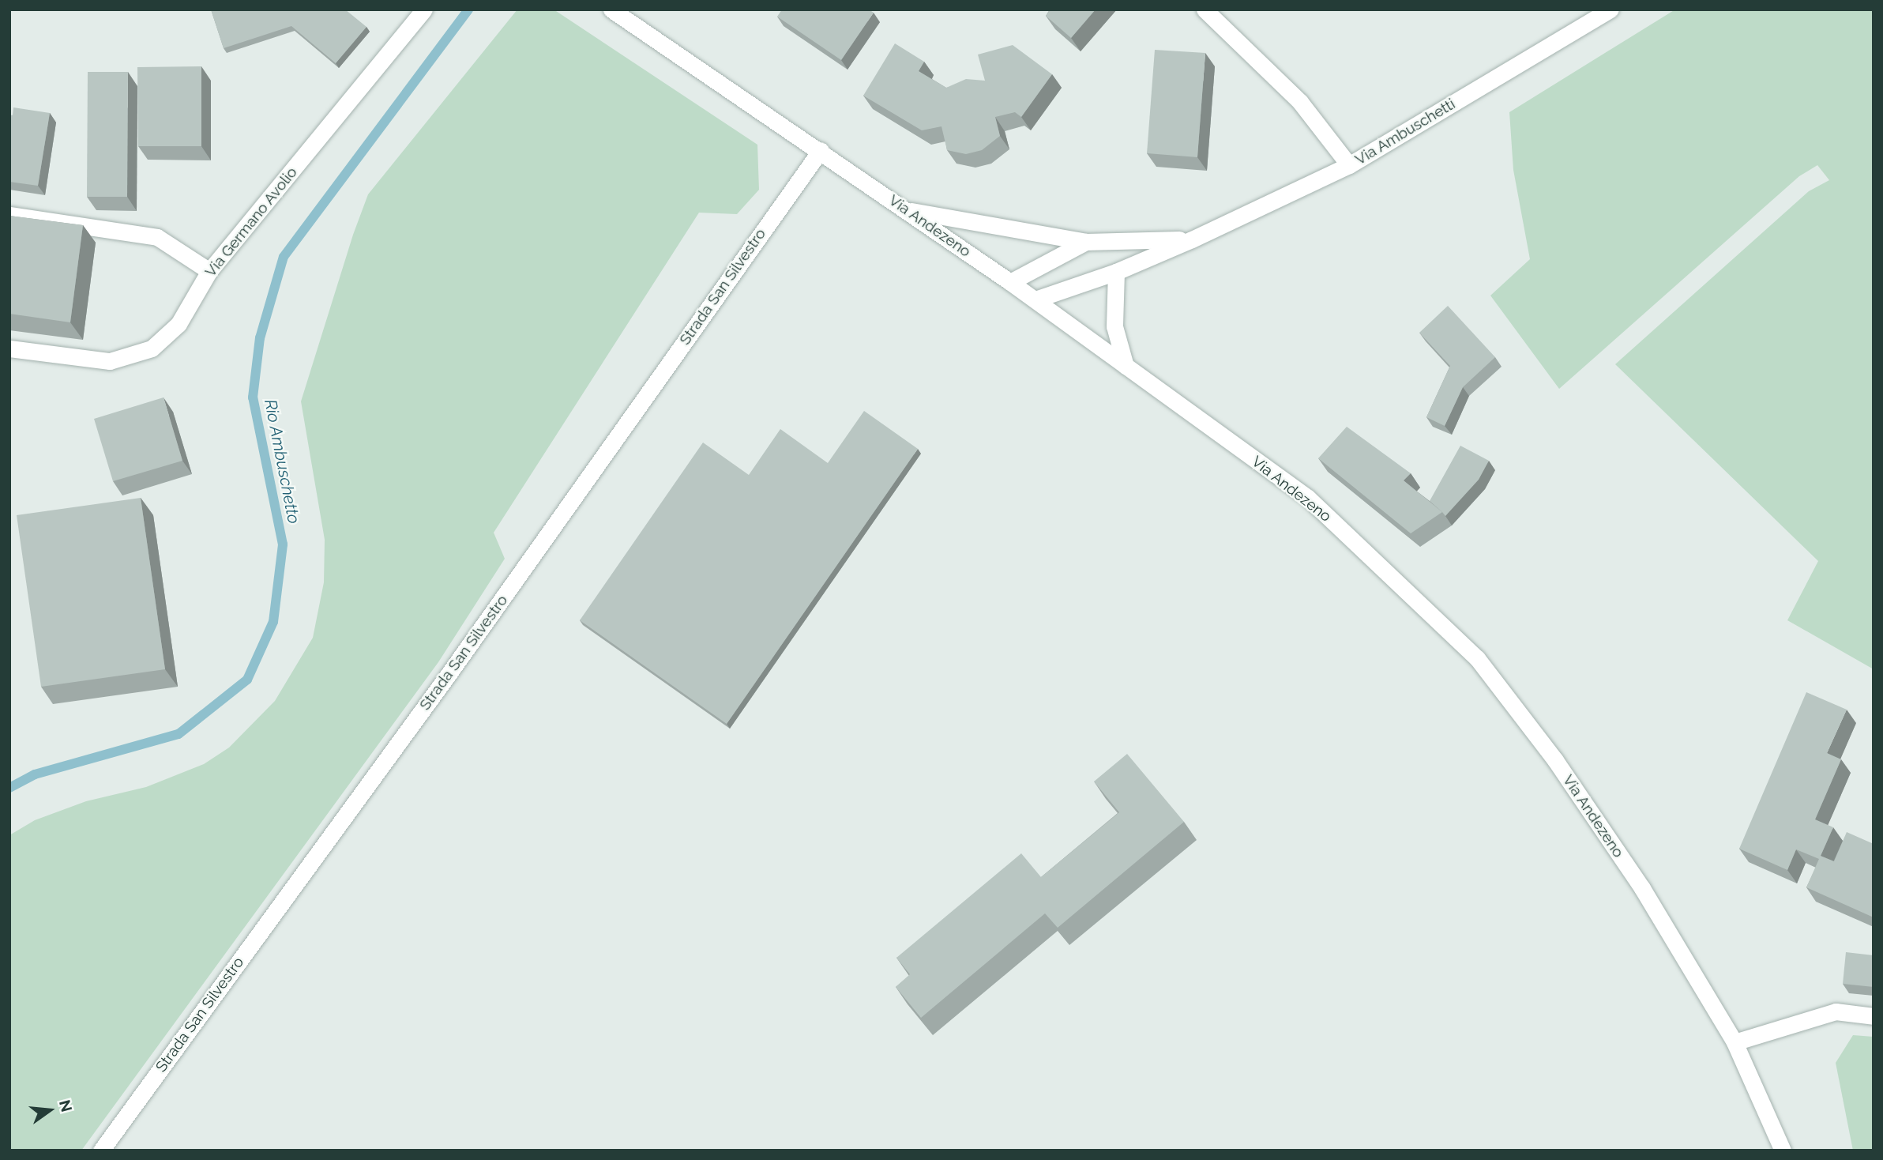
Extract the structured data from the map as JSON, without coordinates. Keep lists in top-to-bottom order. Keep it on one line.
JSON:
{"streets":{"street":["Via Ambuschetti","Via Germano Avolio","Via Andezeno","Strada San Silvestro"]},"crossings":[["Via Ambuschetti","Via Andezeno"],["Via Andezeno","Strada San Silvestro"]],"water":["Rio Ambuschetto"],"north":"right"}
